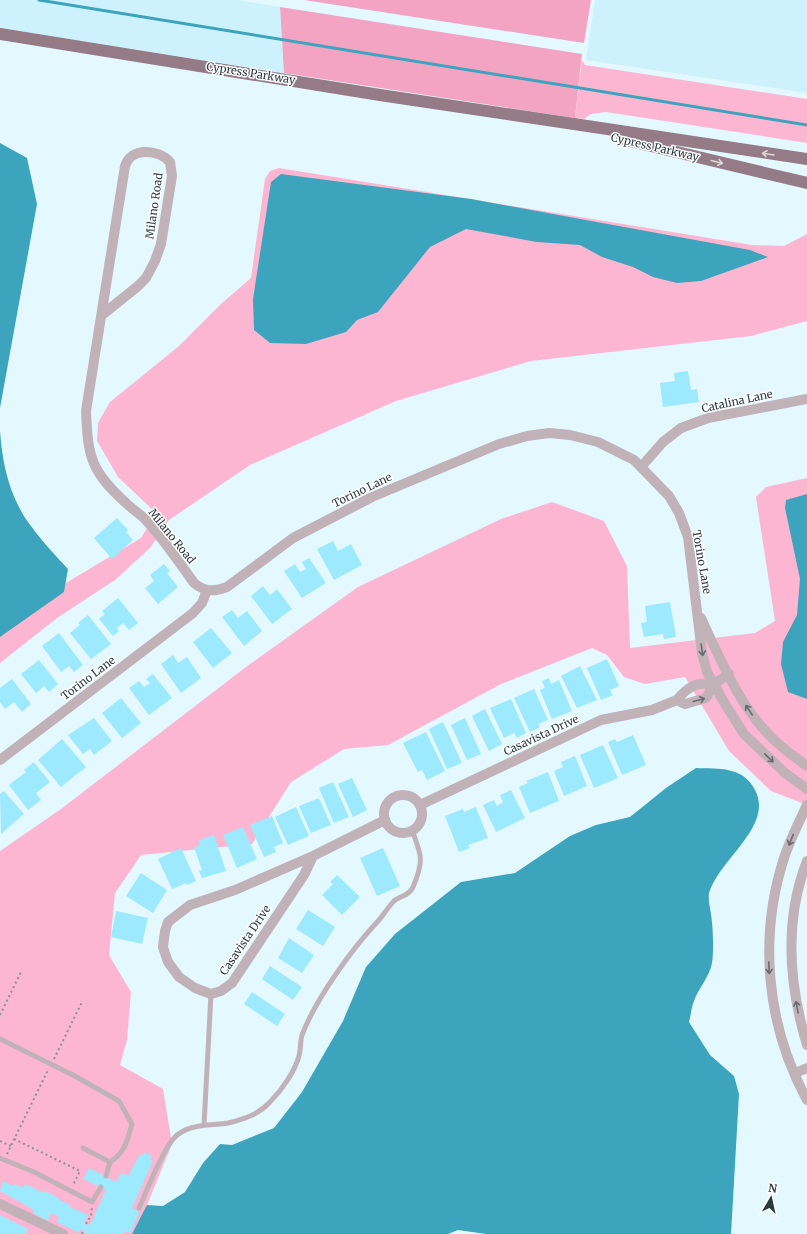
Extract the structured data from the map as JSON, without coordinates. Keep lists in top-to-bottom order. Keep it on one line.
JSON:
{"streets":{"main road":["Cypress Parkway"],"street":["Milano Road","Catalina Lane","Torino Lane","Casavista Drive"]},"crossings":[["Milano Road","Torino Lane"],["Catalina Lane","Torino Lane"],["Torino Lane","Casavista Drive"]],"north":"top"}
